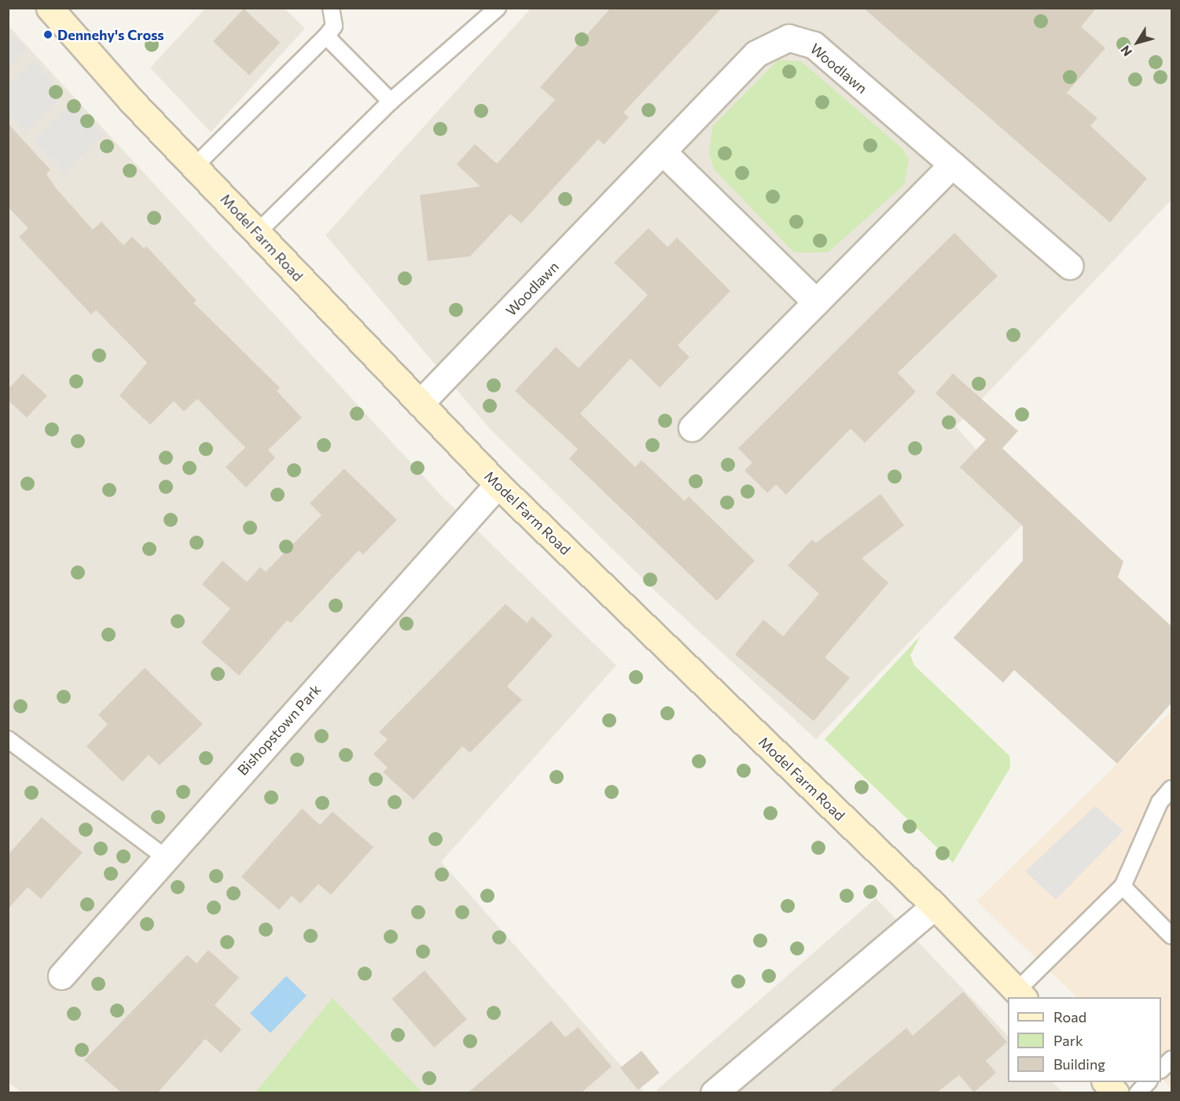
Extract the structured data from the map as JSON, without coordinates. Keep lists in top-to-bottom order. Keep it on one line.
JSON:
{"streets":{"main road":["Model Farm Road"],"street":["Woodlawn","Bishopstown Park"]},"crossings":[["Woodlawn","Model Farm Road"],["Model Farm Road","Bishopstown Park"]],"places":["Dennehy's Cross"],"legend":["Road","Park","Building"],"north":"bottom left"}
